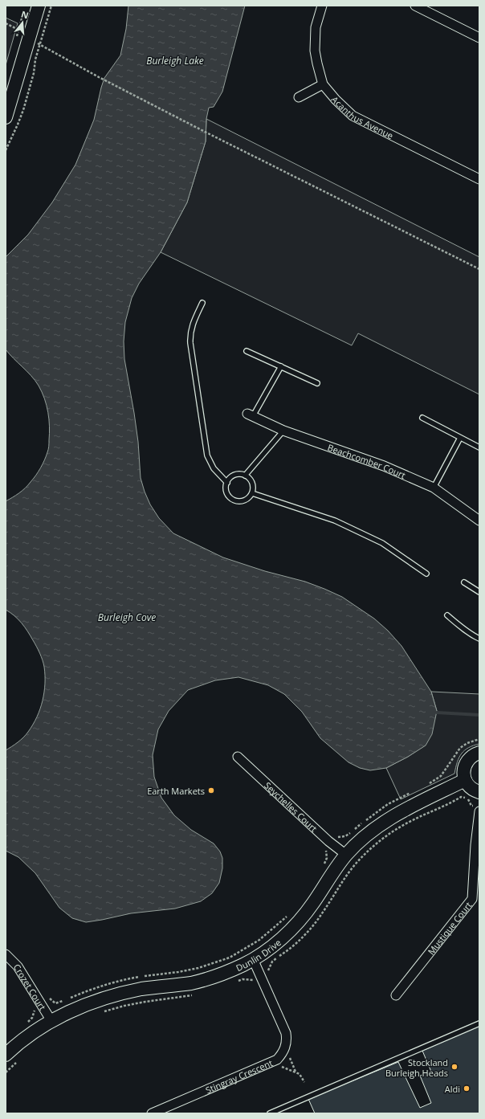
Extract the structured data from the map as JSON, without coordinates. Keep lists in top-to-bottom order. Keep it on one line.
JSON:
{"streets":{"street":["Acanthus Avenue","Beachcomber Court","Seychelles Court","Mustique Court","Dunlin Drive","Crozet Court","Stingray Crescent"]},"crossings":[["Seychelles Court","Dunlin Drive"],["Dunlin Drive","Crozet Court"],["Dunlin Drive","Stingray Crescent"]],"water":["Burleigh Lake","Burleigh Cove"],"places":["Earth Markets","Stockland Burleigh Heads","Aldi"],"north":"top"}
